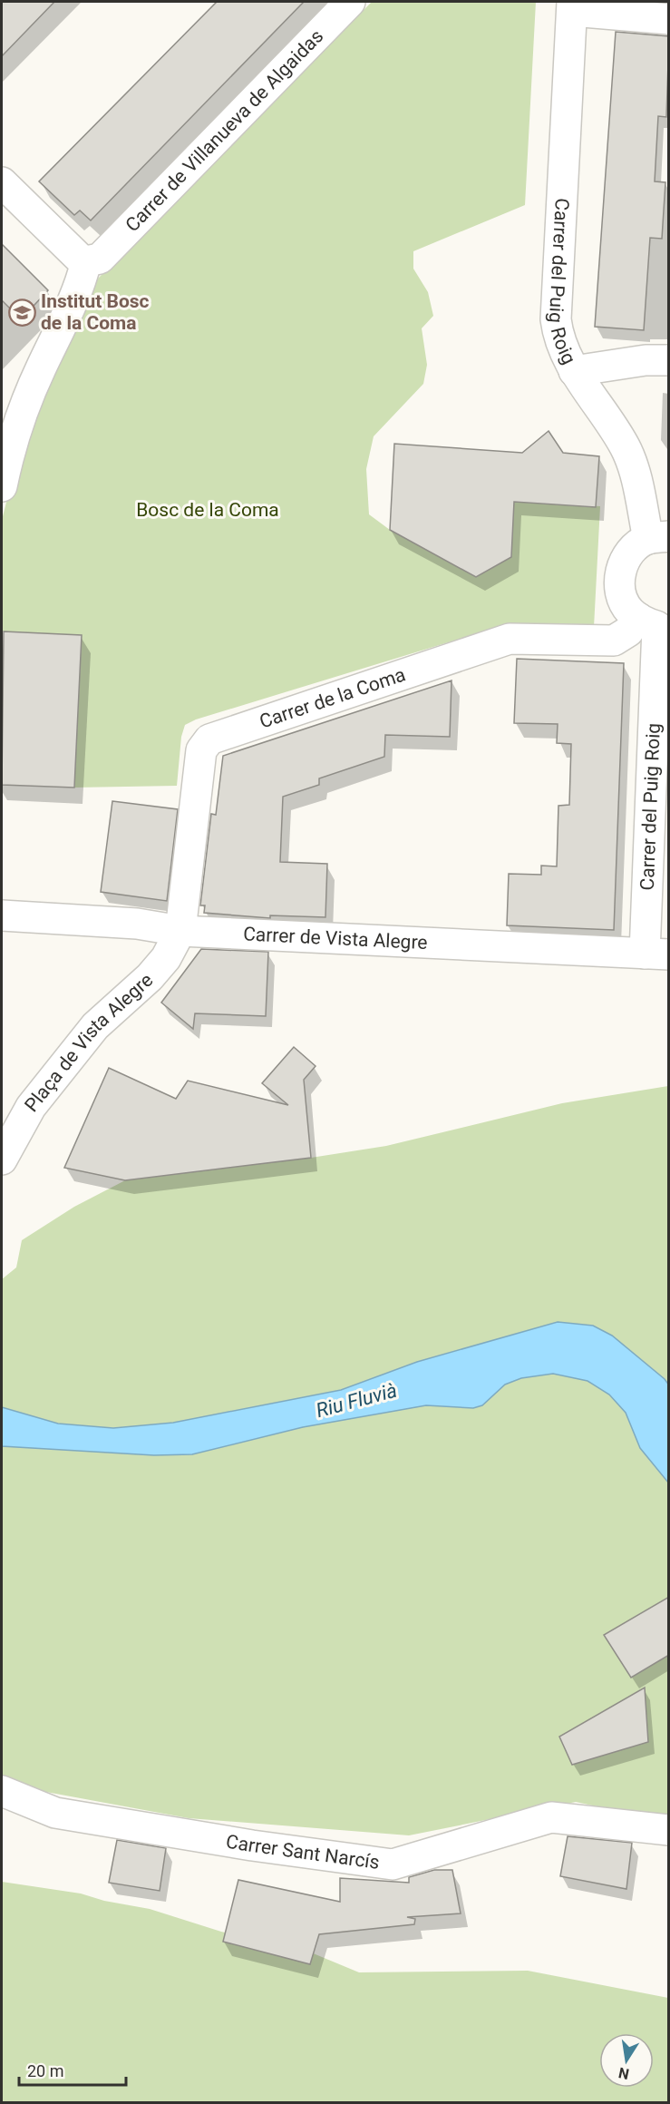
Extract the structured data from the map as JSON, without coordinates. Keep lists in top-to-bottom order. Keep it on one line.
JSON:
{"streets":{"street":["Carrer de Villanueva de Algaidas","Carrer del Puig Roig","Carrer de la Coma","Carrer de Vista Alegre","Plaça de Vista Alegre","Carrer Sant Narcís"]},"crossings":[["Carrer del Puig Roig","Carrer de la Coma"],["Carrer del Puig Roig","Carrer de Vista Alegre"],["Carrer de la Coma","Carrer de Vista Alegre"],["Carrer de la Coma","Plaça de Vista Alegre"],["Carrer de Vista Alegre","Plaça de Vista Alegre"]],"water":["Riu Fluvià"],"parks":["Bosc de la Coma"],"places":{"school or university":["Institut Bosc de la Coma"]},"scale_bar":"20 m","north":"bottom"}
